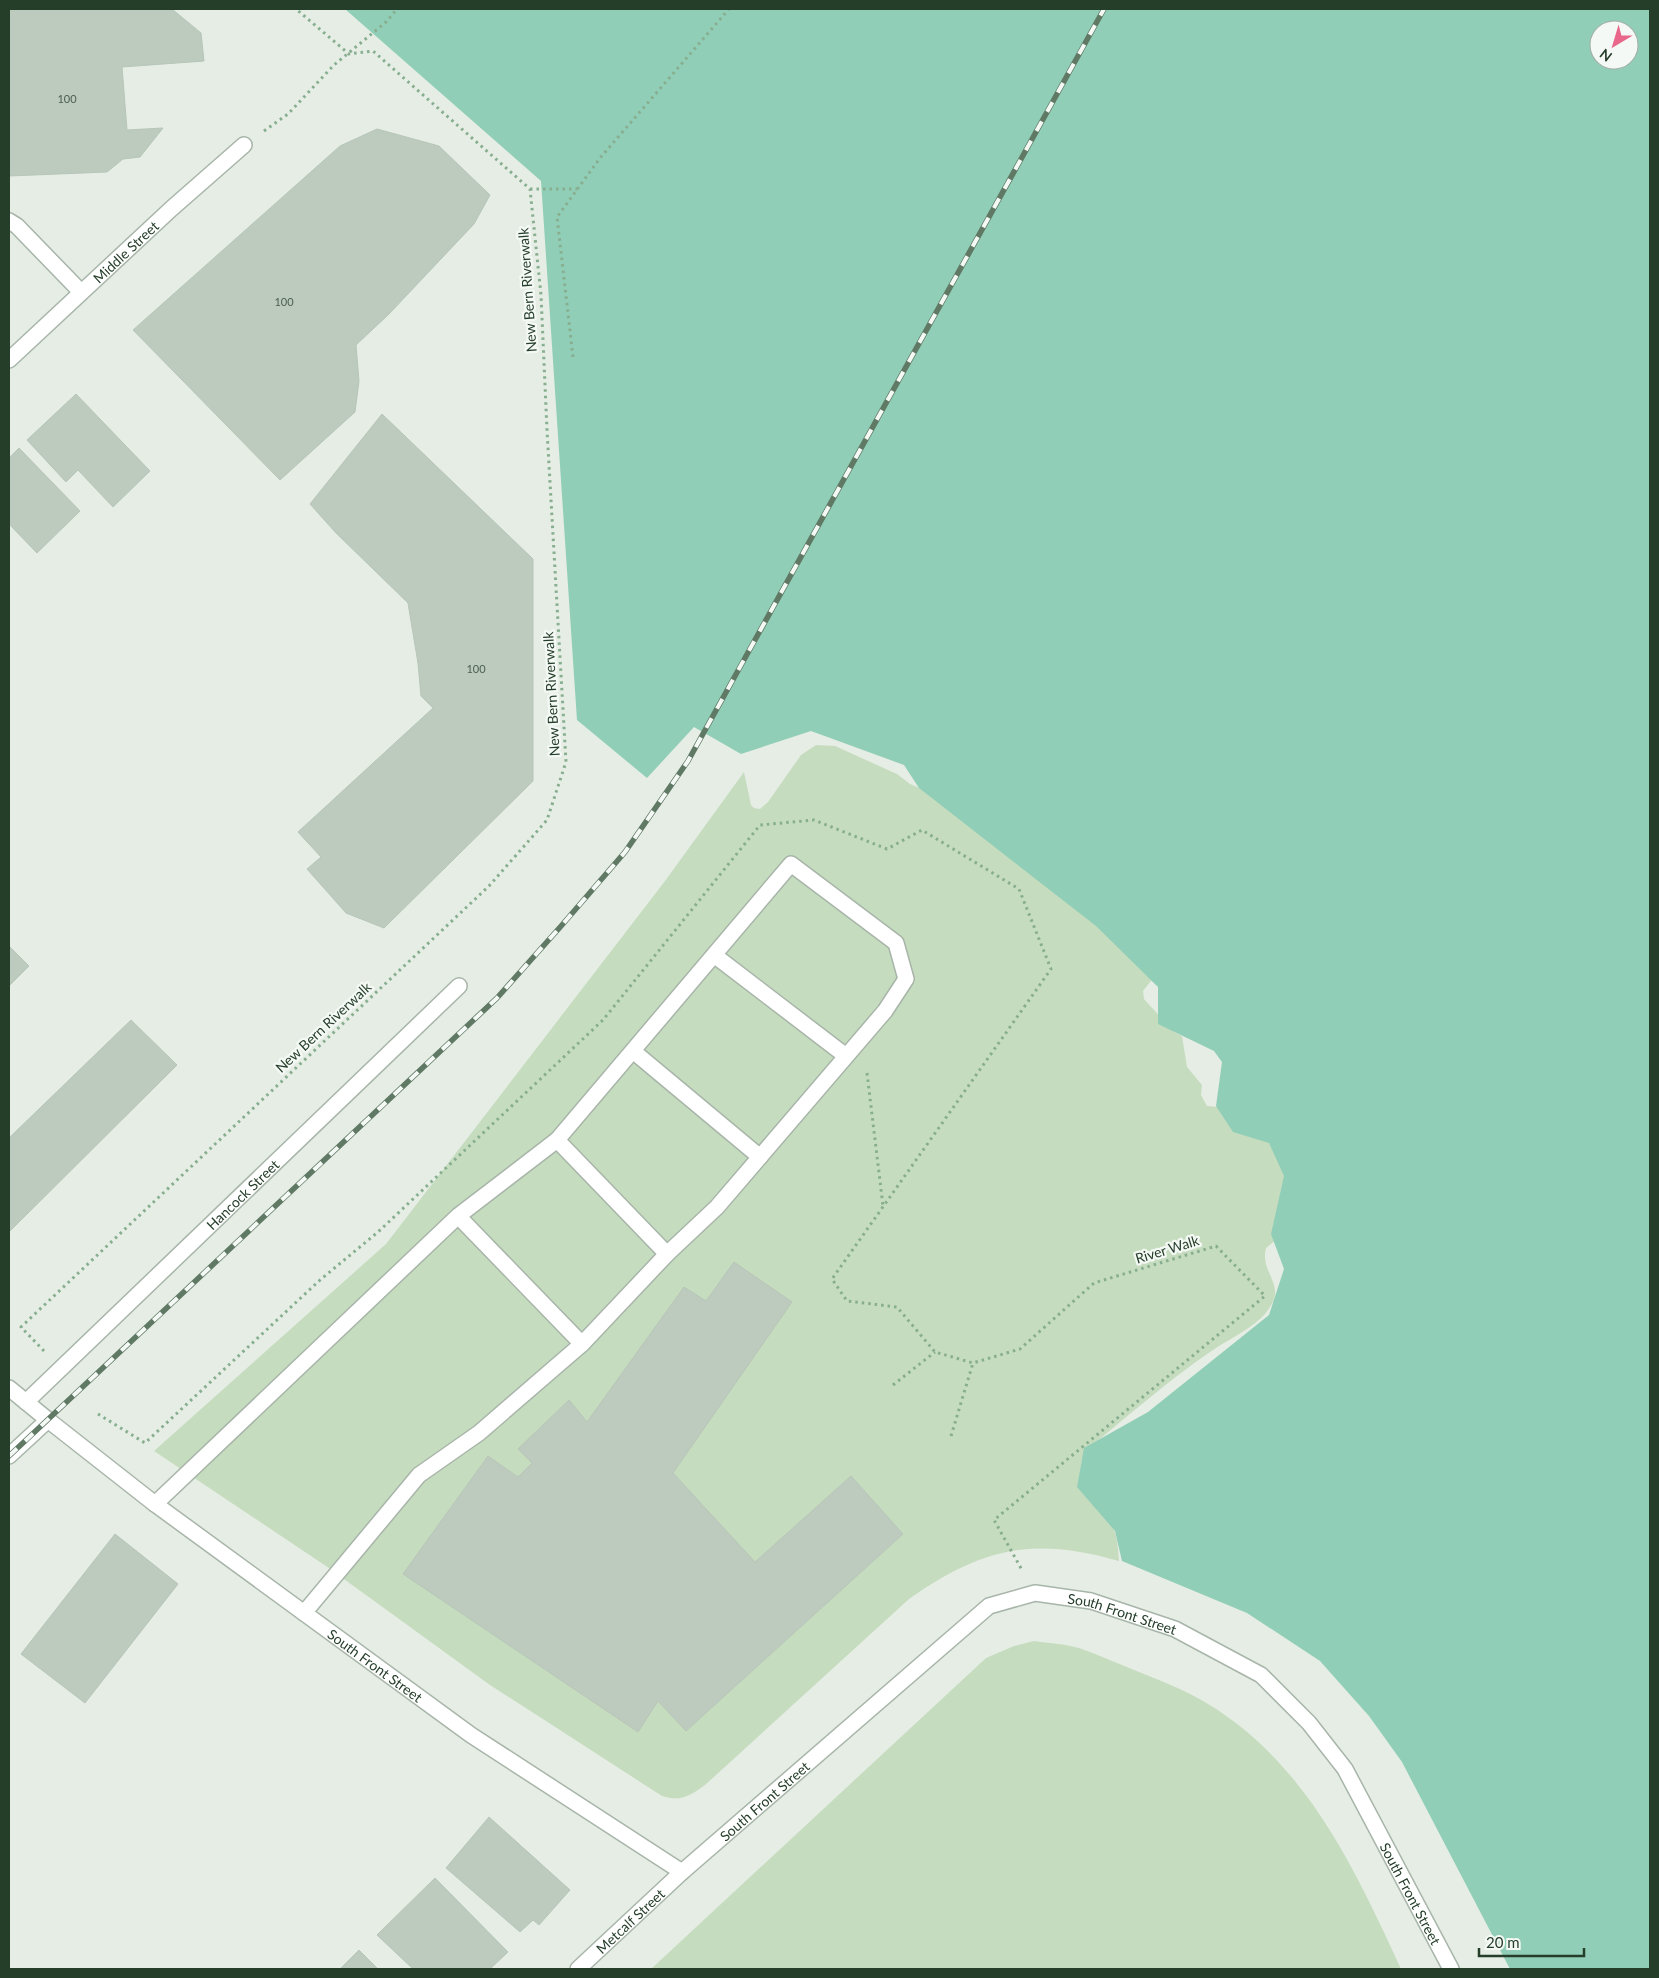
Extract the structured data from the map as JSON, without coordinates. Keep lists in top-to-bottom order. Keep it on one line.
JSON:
{"streets":{"street":["Middle Street","Hancock Street","South Front Street","Metcalf Street"],"path":["New Bern Riverwalk","River Walk"]},"crossings":[["Hancock Street","South Front Street"],["River Walk","South Front Street"],["South Front Street","Metcalf Street"]],"house_numbers":["100","100","100"],"scale_bar":"20 m","north":"bottom left"}
